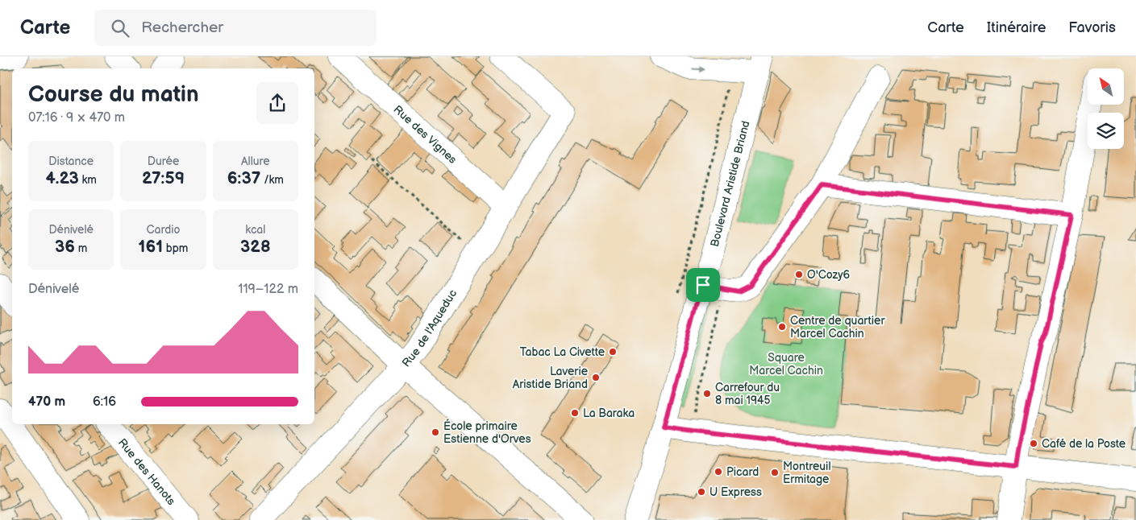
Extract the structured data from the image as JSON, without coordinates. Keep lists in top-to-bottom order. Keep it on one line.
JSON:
{"streets":{"street":["Rue des Vignes","Boulevard Aristide Briand","Rue de l'Aqueduc","Rue des Hanots"]},"crossings":[["Rue des Vignes","Rue de l'Aqueduc"]],"parks":["Square Marcel Cachin"],"places":["O'Cozy6","Centre de quartier Marcel Cachin","Tabac La Civette","Laverie Aristide Briand","Carrefour du 8 mai 1945","La Baraka","École primaire Estienne d'Orves","Café de la Poste","Picard","Montreuil Ermitage","U Express"],"north":"top left","page":{"header":"Carte","search":"Rechercher","nav":["Carte","Itinéraire","Favoris"],"heading":["Course du matin","07:16 · 9 × 470 m"],"stats":[["Distance","4.23 km"],["Durée","27:59"],["Allure","6:37 /km"],["Dénivelé","36 m"],["Cardio","161 bpm"],["kcal","328"]],"chart":["Dénivelé","119–122 m"],"list":[{"name":"470 m","note":"6:16"}]}}
